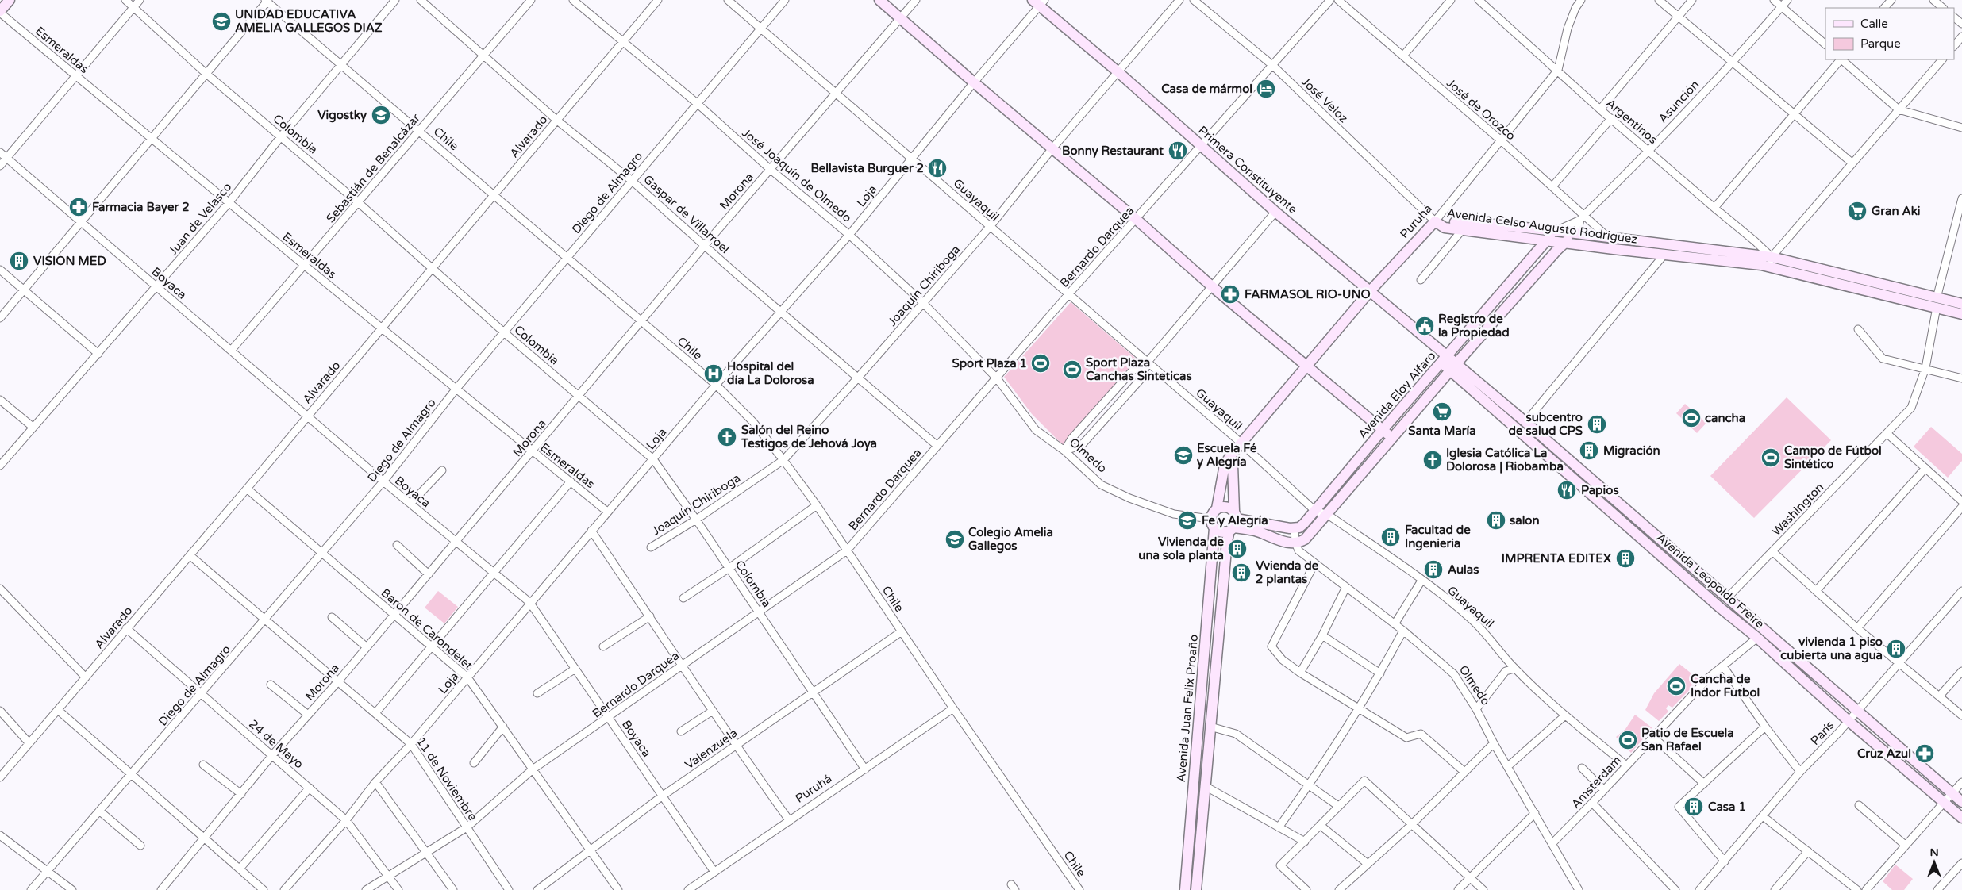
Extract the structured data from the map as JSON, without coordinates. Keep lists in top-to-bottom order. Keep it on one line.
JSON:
{"streets":{"street":["Esmeraldas","José Veloz","Asunción","José de Orozco","Argentinos","Colombia","Alvarado","Chile","Sebastián de Benalcázar","Primera Constituyente","José Joaquín de Olmedo","Morona","Diego de Almagro","Loja","Guayaquil","Gaspar de Villarroel","Juan de Velasco","Puruhá","Avenida Celso Augusto Rodriguez","Bernardo Darquea","Boyaca","Joaquín Chiriboga","Avenida Eloy Alfaro","Olmedo","Washington","Avenida Leopoldo Freire","Baron de Carondelet","Avenida Juan Felix Proaño","París","24 de Mayo","Valenzuela","11 de Noviembre","Amsterdam"]},"crossings":[["Esmeraldas","Alvarado"],["Esmeraldas","Sebastián de Benalcázar"],["Esmeraldas","Morona"],["Esmeraldas","Diego de Almagro"],["Esmeraldas","Loja"],["Esmeraldas","Juan de Velasco"],["José Veloz","Puruhá"],["José Veloz","Avenida Celso Augusto Rodriguez"],["José Veloz","Bernardo Darquea"],["Asunción","José de Orozco"],["Asunción","Argentinos"],["Asunción","Avenida Celso Augusto Rodriguez"],["Asunción","Avenida Eloy Alfaro"],["José de Orozco","Puruhá"],["José de Orozco","Avenida Celso Augusto Rodriguez"],["Argentinos","Puruhá"],["Argentinos","Avenida Celso Augusto Rodriguez"],["Colombia","Alvarado"],["Colombia","Sebastián de Benalcázar"],["Colombia","Morona"],["Colombia","Diego de Almagro"],["Colombia","Loja"],["Colombia","Juan de Velasco"],["Colombia","Puruhá"],["Colombia","Bernardo Darquea"],["Colombia","Joaquín Chiriboga"],["Colombia","Valenzuela"],["Alvarado","Chile"],["Alvarado","José Joaquín de Olmedo"],["Alvarado","Gaspar de Villarroel"],["Alvarado","Boyaca"],["Alvarado","Baron de Carondelet"],["Alvarado","24 de Mayo"],["Alvarado","11 de Noviembre"],["Chile","Sebastián de Benalcázar"],["Chile","Morona"],["Chile","Diego de Almagro"],["Chile","Loja"],["Chile","Juan de Velasco"],["Chile","Puruhá"],["Chile","Bernardo Darquea"],["Chile","Joaquín Chiriboga"],["Chile","Valenzuela"],["Sebastián de Benalcázar","Gaspar de Villarroel"],["Sebastián de Benalcázar","Boyaca"],["Primera Constituyente","Loja"],["Primera Constituyente","Puruhá"],["Primera Constituyente","Bernardo Darquea"],["Primera Constituyente","Joaquín Chiriboga"],["Primera Constituyente","Avenida Eloy Alfaro"],["Primera Constituyente","Avenida Leopoldo Freire"],["José Joaquín de Olmedo","Morona"],["José Joaquín de Olmedo","Diego de Almagro"],["José Joaquín de Olmedo","Loja"],["José Joaquín de Olmedo","Bernardo Darquea"],["José Joaquín de Olmedo","Joaquín Chiriboga"],["José Joaquín de Olmedo","Olmedo"],["Morona","Guayaquil"],["Morona","Gaspar de Villarroel"],["Morona","Boyaca"],["Morona","Baron de Carondelet"],["Morona","24 de Mayo"],["Morona","11 de Noviembre"],["Diego de Almagro","Guayaquil"],["Diego de Almagro","Gaspar de Villarroel"],["Diego de Almagro","Boyaca"],["Diego de Almagro","Baron de Carondelet"],["Diego de Almagro","24 de Mayo"],["Diego de Almagro","11 de Noviembre"],["Loja","Guayaquil"],["Loja","Gaspar de Villarroel"],["Loja","Boyaca"],["Loja","Baron de Carondelet"],["Loja","24 de Mayo"],["Loja","11 de Noviembre"],["Guayaquil","Puruhá"],["Guayaquil","Bernardo Darquea"],["Guayaquil","Joaquín Chiriboga"],["Guayaquil","Avenida Eloy Alfaro"],["Guayaquil","Amsterdam"],["Gaspar de Villarroel","Bernardo Darquea"],["Gaspar de Villarroel","Joaquín Chiriboga"],["Juan de Velasco","Boyaca"],["Puruhá","Avenida Celso Augusto Rodriguez"],["Puruhá","Boyaca"],["Avenida Celso Augusto Rodriguez","Avenida Eloy Alfaro"],["Avenida Celso Augusto Rodriguez","Washington"],["Bernardo Darquea","Boyaca"],["Bernardo Darquea","Olmedo"],["Bernardo Darquea","Baron de Carondelet"],["Bernardo Darquea","24 de Mayo"],["Bernardo Darquea","11 de Noviembre"],["Boyaca","Valenzuela"],["Avenida Eloy Alfaro","Olmedo"],["Avenida Eloy Alfaro","Avenida Leopoldo Freire"],["Olmedo","Avenida Juan Felix Proaño"],["Olmedo","Amsterdam"],["Washington","Avenida Leopoldo Freire"],["Avenida Leopoldo Freire","París"],["Avenida Leopoldo Freire","Amsterdam"],["Baron de Carondelet","Valenzuela"]],"places":{"school or university":["UNIDAD EDUCATIVA AMELIA GALLEGOS DIAZ","Vigostky","Escuela Fé y Alegría","Fe y Alegría","Colegio Amelia Gallegos"],"hotel":["Casa de mármol"],"restaurant":["Bonny Restaurant","Bellavista Burguer 2","Papios"],"pharmacy":["Farmacia Bayer 2","FARMASOL RIO-UNO","Cruz Azul"],"supermarket":["Gran Aki","Santa María"],"building":["VISION MED","subcentro de salud CPS","Migración","salon","Facultad de Ingenieria","Vivienda de una sola planta","IMPRENTA EDITEX","Aulas","Vvienda de 2 plantas","vivienda 1 piso cubierta una agua","Casa 1"],"public building":["Registro de la Propiedad"],"sports":["Sport Plaza 1","Sport Plaza Canchas Sinteticas","cancha","Campo de Fútbol Sintético","Cancha de Indor Futbol","Patio de Escuela San Rafael"],"hospital":["Hospital del día La Dolorosa"],"church":["Salón del Reino Testigos de Jehová Joya","Iglesia Católica La Dolorosa | Riobamba"]},"legend":["Calle","Parque"],"north":"top"}
